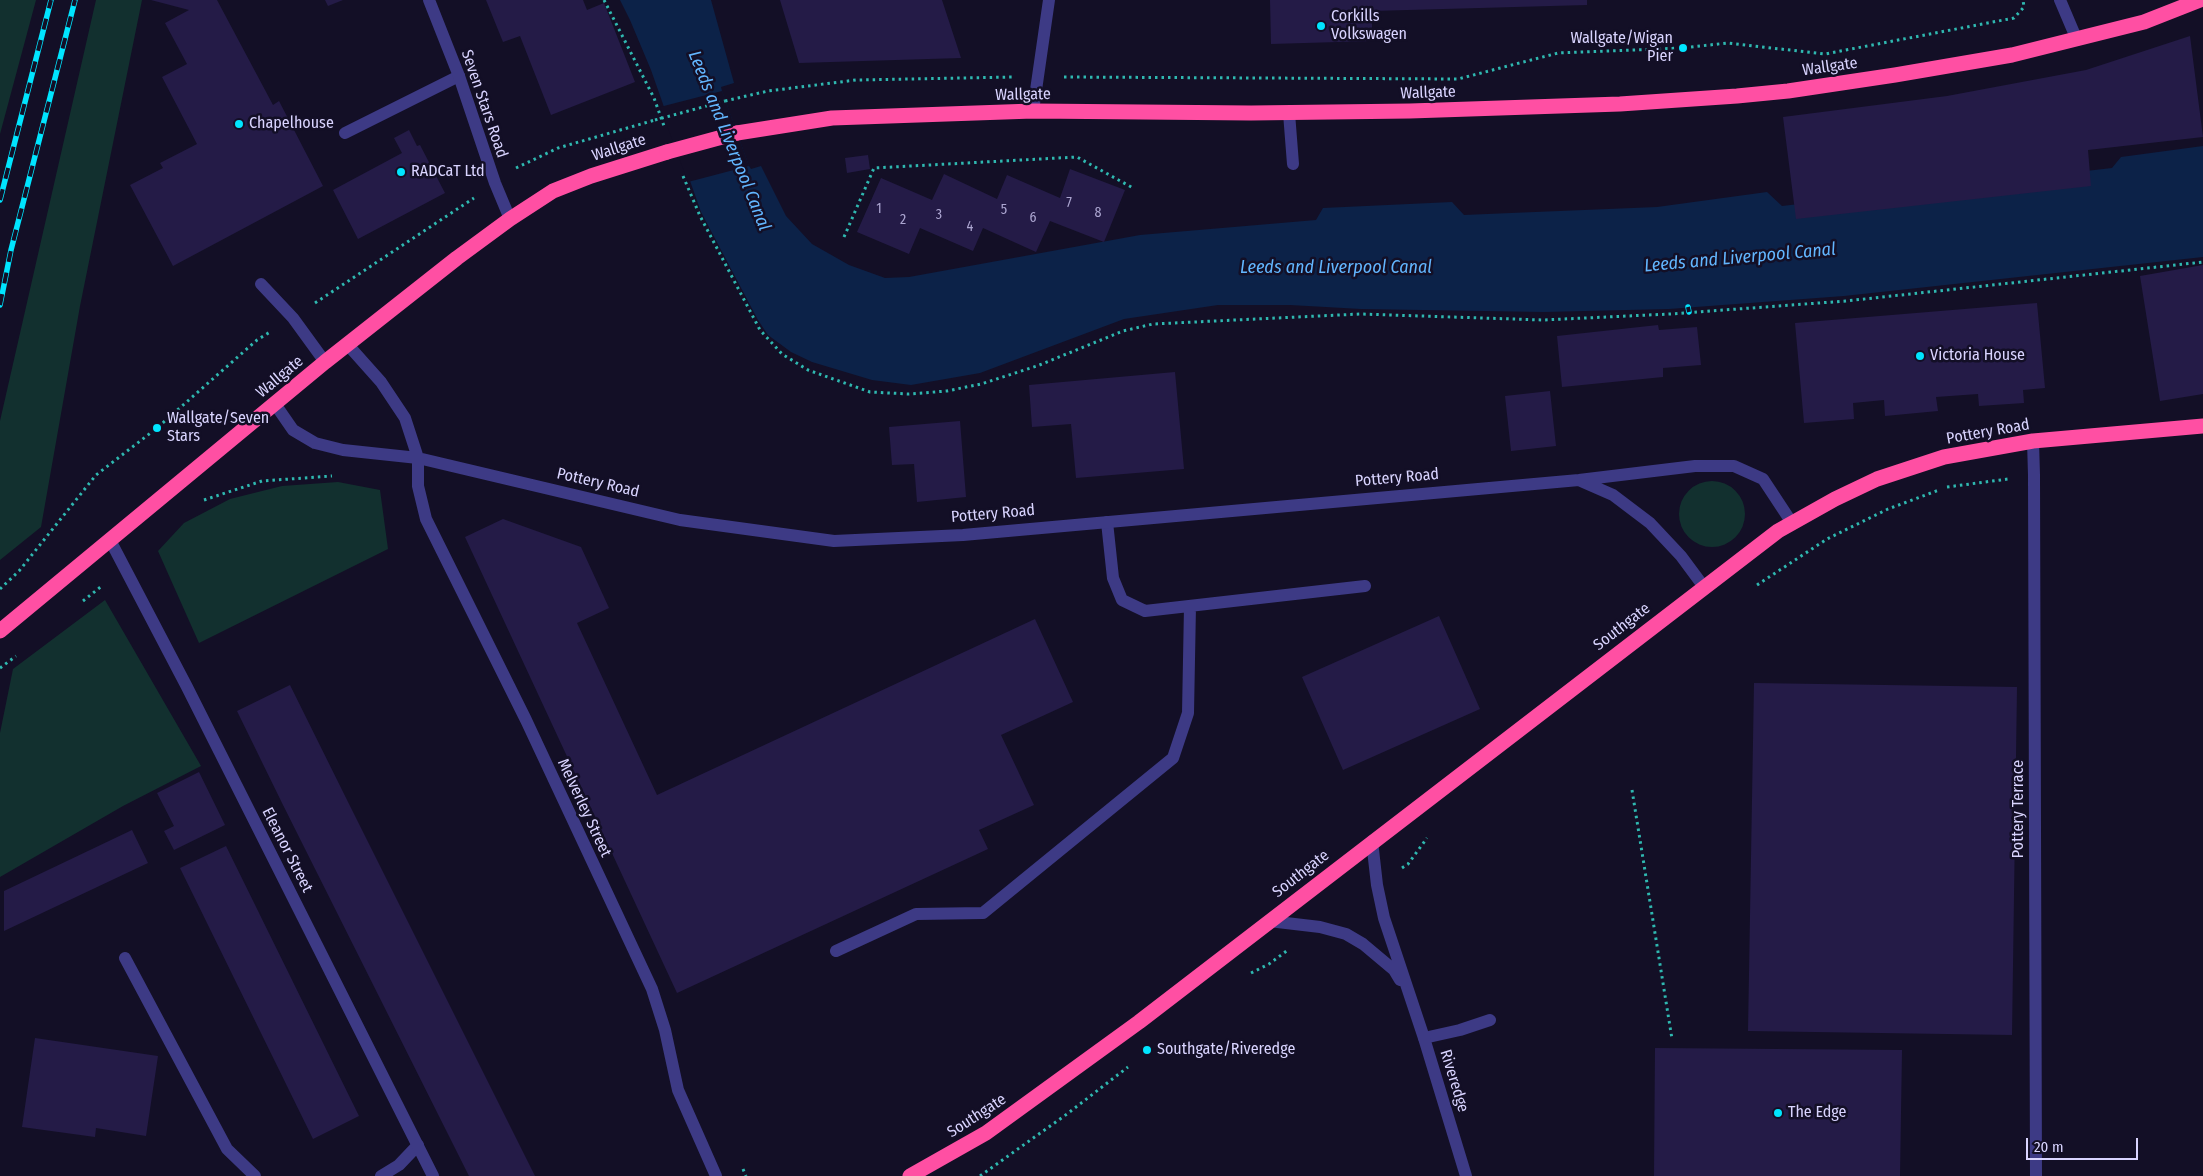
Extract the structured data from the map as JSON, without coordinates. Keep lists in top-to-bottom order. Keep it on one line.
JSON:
{"streets":{"highway":["Wallgate","Pottery Road","Southgate"],"street":["Seven Stars Road","Melverley Street","Pottery Terrace","Eleanor Street","Riveredge"]},"crossings":[["Wallgate","Seven Stars Road"],["Wallgate","Pottery Road"],["Wallgate","Eleanor Street"],["Pottery Road","Southgate"],["Pottery Road","Melverley Street"],["Pottery Road","Pottery Terrace"],["Southgate","Riveredge"]],"water":["Leeds and Liverpool Canal"],"places":["Corkills Volkswagen","Wallgate/Wigan Pier","Chapelhouse","RADCaT Ltd","Victoria House","Wallgate/Seven Stars","Southgate/Riveredge","The Edge"],"house_numbers":["7","1","5","8","3","6","2","4"],"scale_bar":"20 m"}
